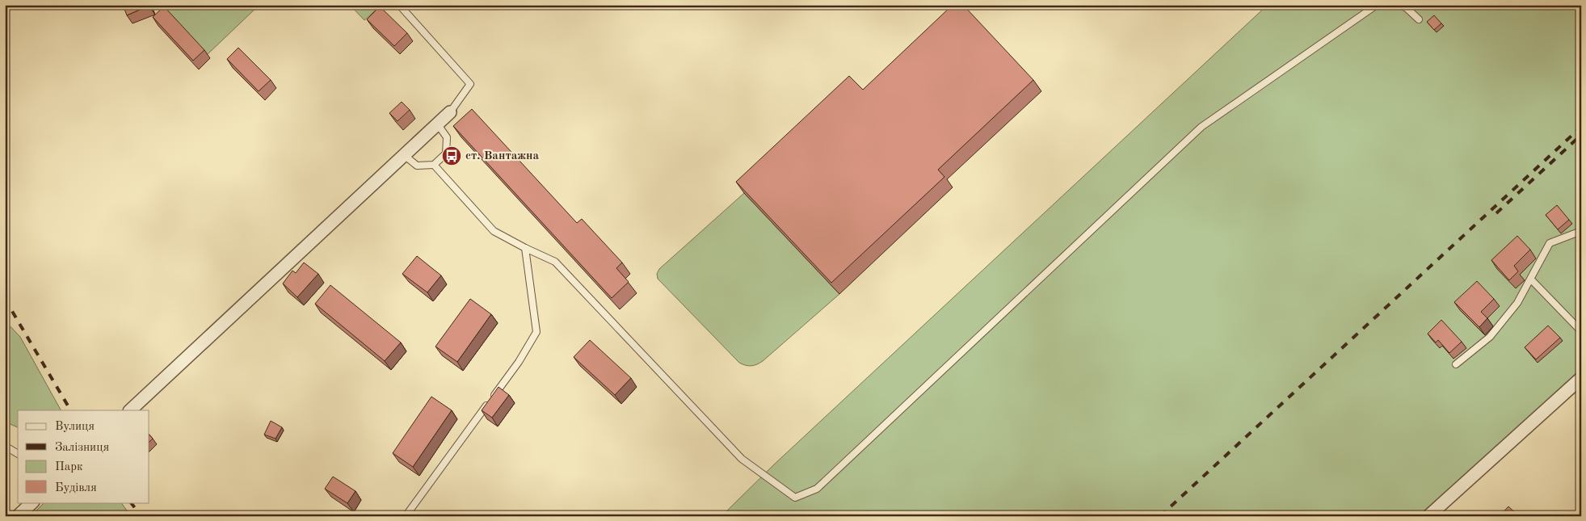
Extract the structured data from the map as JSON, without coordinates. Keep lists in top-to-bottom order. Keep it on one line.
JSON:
{"places":{"bus stop":["ст. Вантажна"]},"legend":["Вулиця","Залізниця","Парк","Будівля"]}
